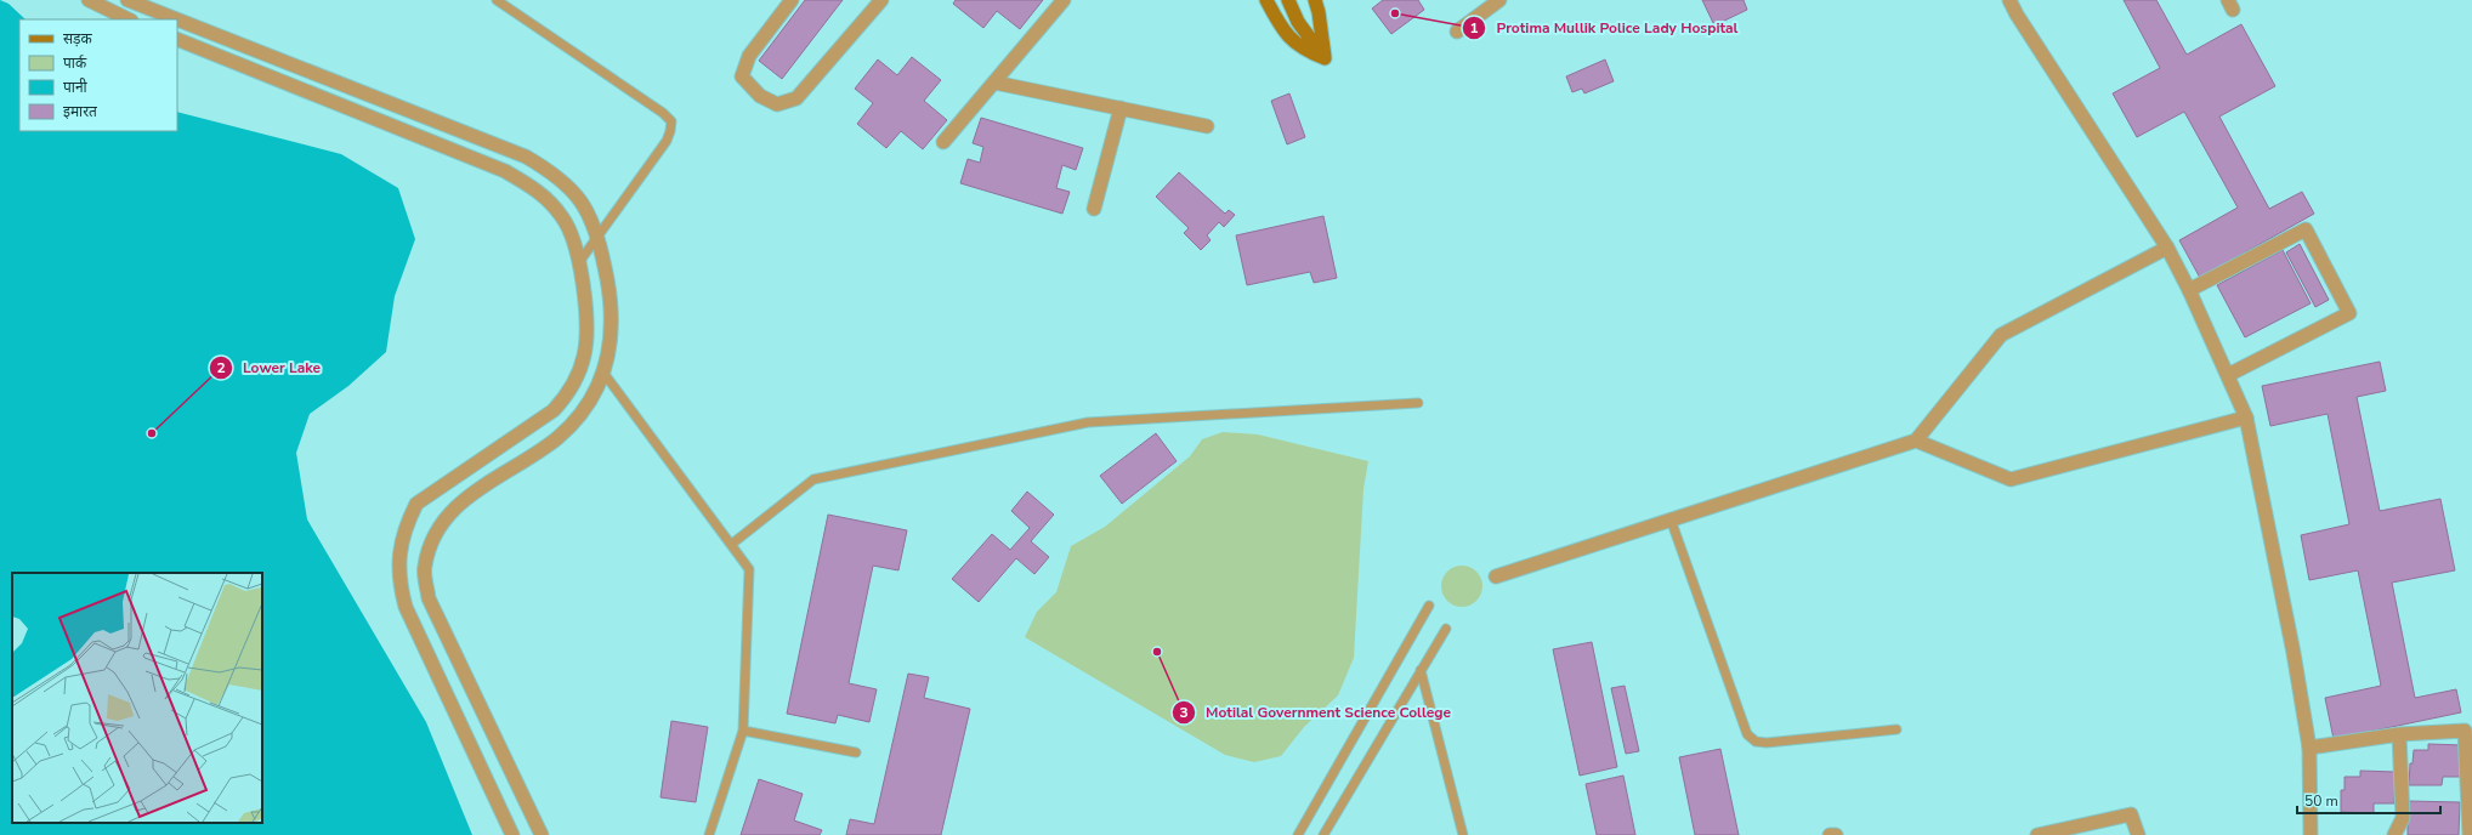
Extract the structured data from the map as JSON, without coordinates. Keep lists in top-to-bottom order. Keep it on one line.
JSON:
{"places":["Protima Mullik Police Lady Hospital","Lower Lake","Motilal Government Science College"],"legend":["सड़क","पार्क","पानी","इमारत"],"scale_bar":"50 m"}
